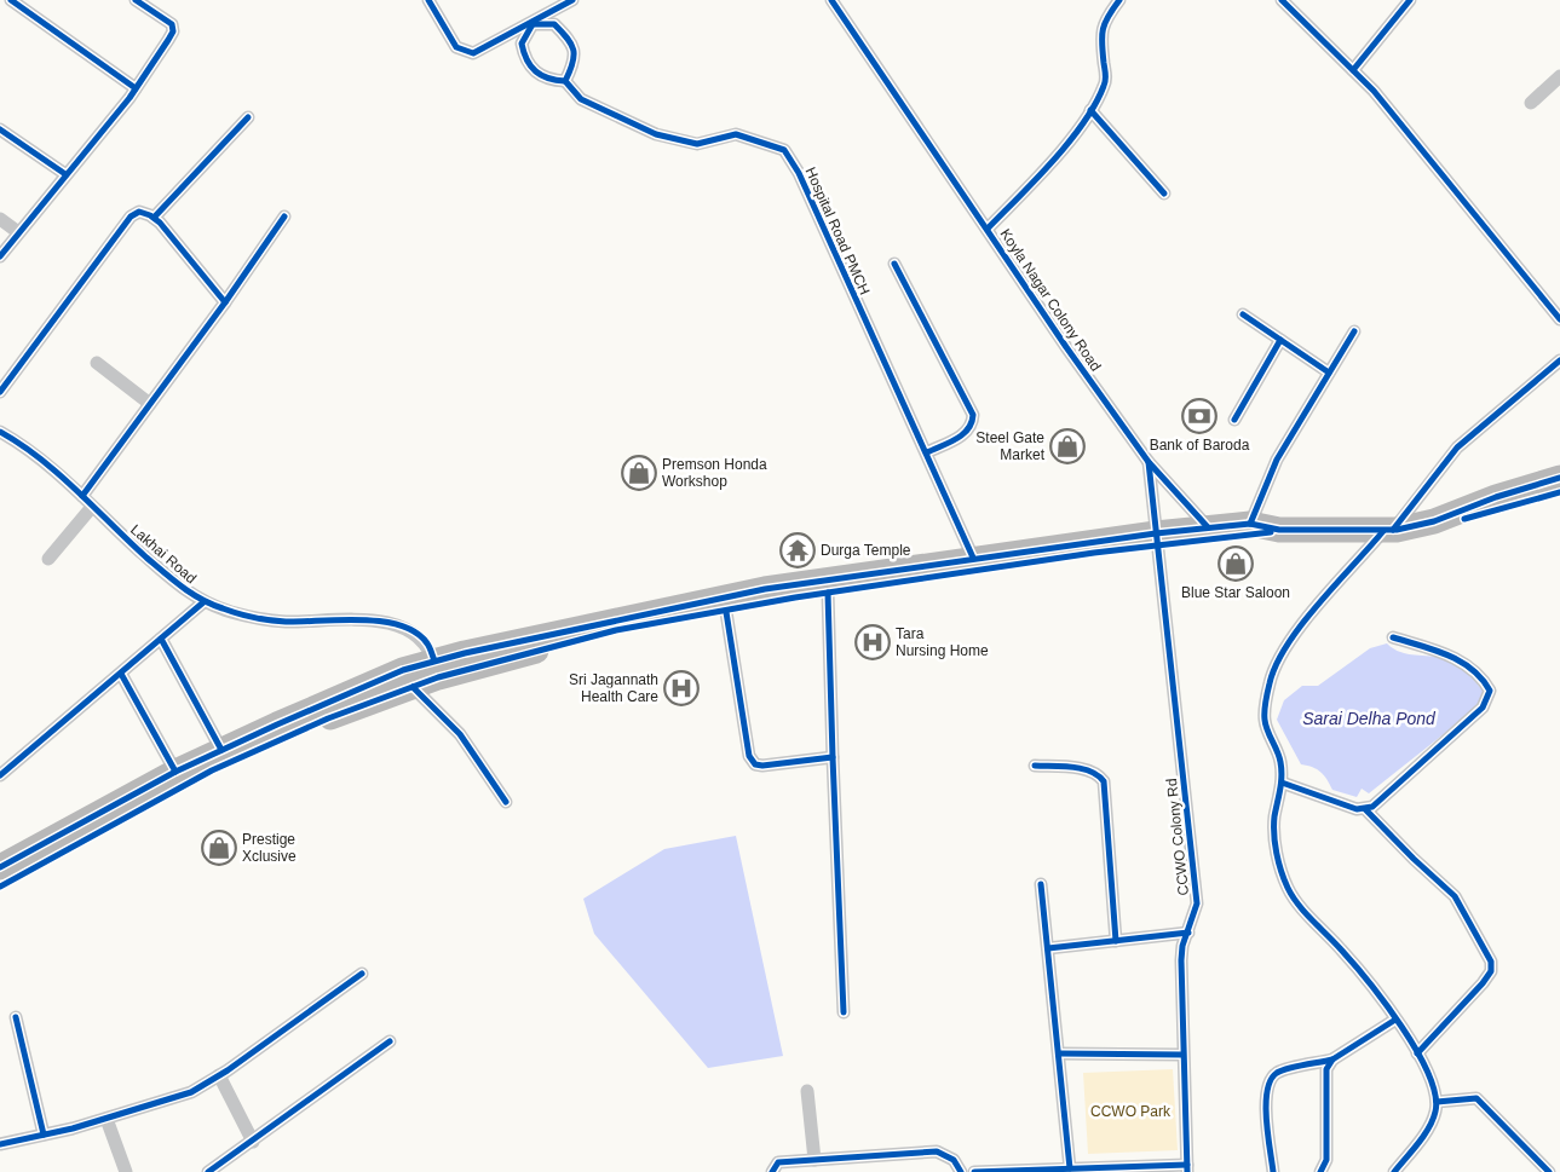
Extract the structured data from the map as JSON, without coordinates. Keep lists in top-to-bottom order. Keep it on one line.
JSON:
{"streets":{"street":["Hospital Road PMCH","Koyla Nagar Colony Road","Lakhai Road","CCWO Colony Rd"]},"crossings":[["Koyla Nagar Colony Road","CCWO Colony Rd"]],"water":["Sarai Delha Pond"],"parks":["CCWO Park"],"places":{"bank":["Bank of Baroda"],"shop":["Steel Gate Market","Premson Honda Workshop","Blue Star Saloon","Prestige Xclusive"],"temple":["Durga Temple"],"hospital":["Tara Nursing Home","Sri Jagannath Health Care"]}}
